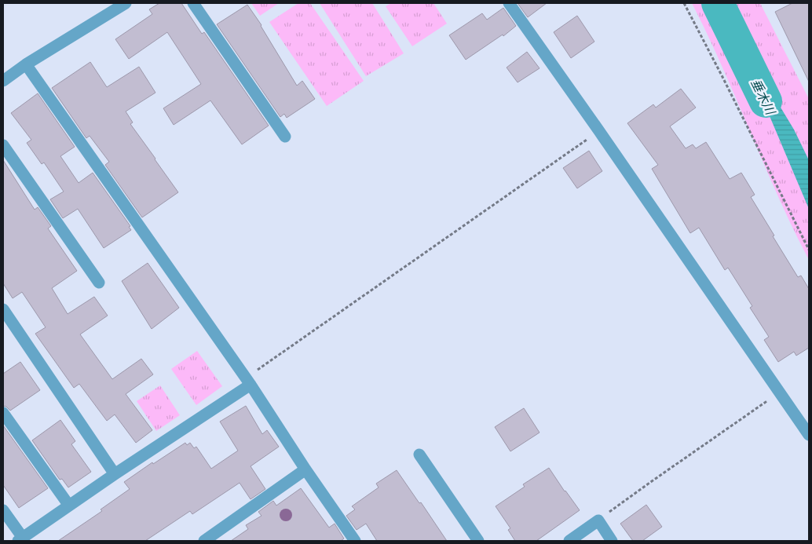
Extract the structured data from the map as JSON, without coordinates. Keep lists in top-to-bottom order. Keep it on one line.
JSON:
{"water":["垂木川"]}
